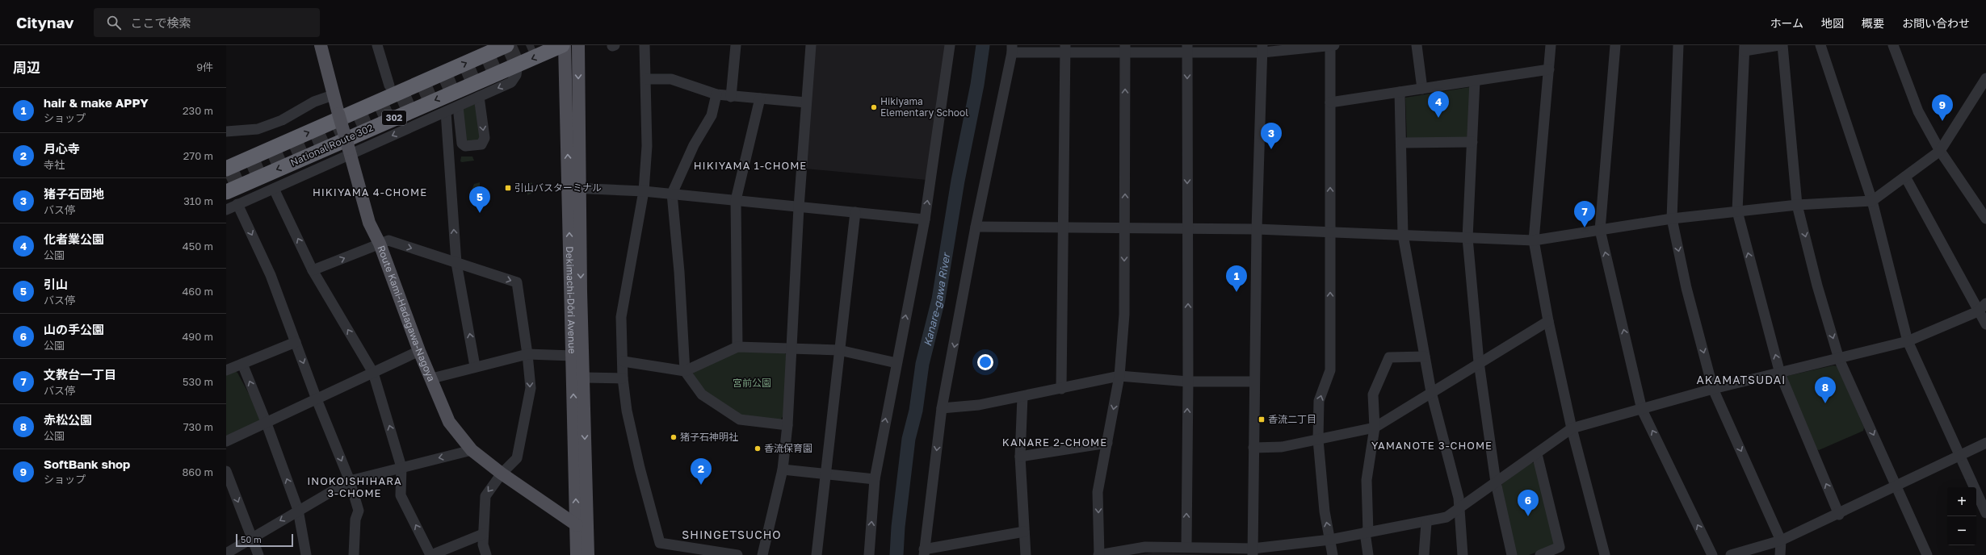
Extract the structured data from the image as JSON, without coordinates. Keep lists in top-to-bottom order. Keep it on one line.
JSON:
{"streets":{"highway":["302","National Route 302"],"main road":["Dekimachi-Dōri Avenue","Route Kami-Hadagawa-Nagoya"]},"crossings":[["National Route 302","Dekimachi-Dōri Avenue"],["Dekimachi-Dōri Avenue","Route Kami-Hadagawa-Nagoya"]],"districts":["HIKIYAMA 1-CHOME","HIKIYAMA 4-CHOME","AKAMATSUDAI","KANARE 2-CHOME","YAMANOTE 3-CHOME","INOKOISHIHARA 3-CHOME","SHINGETSUCHO"],"water":["Kanare-gawa River"],"parks":["宮前公園"],"places":{"other":["Hikiyama Elementary School","猪子石神明社","香流保育園"],"transit":["引山バスターミナル","香流二丁目"]},"scale_bar":"50 m","page":{"header":"Citynav","search":"ここで検索","nav":["ホーム","地図","概要","お問い合わせ"],"heading":["周辺","9件"],"list":[{"mark":"1","name":"hair & make APPY","note":"ショップ","value":"230 m"},{"mark":"2","name":"月心寺","note":"寺社","value":"270 m"},{"mark":"3","name":"猪子石団地","note":"バス停","value":"310 m"},{"mark":"4","name":"化者業公園","note":"公園","value":"450 m"},{"mark":"5","name":"引山","note":"バス停","value":"460 m"},{"mark":"6","name":"山の手公園","note":"公園","value":"490 m"},{"mark":"7","name":"文教台一丁目","note":"バス停","value":"530 m"},{"mark":"8","name":"赤松公園","note":"公園","value":"730 m"},{"mark":"9","name":"SoftBank shop","note":"ショップ","value":"860 m"}],"pins":["4","9","3","5","7","1","8","2","6"],"map_buttons":["+","−"],"scale":"50 m"}}
